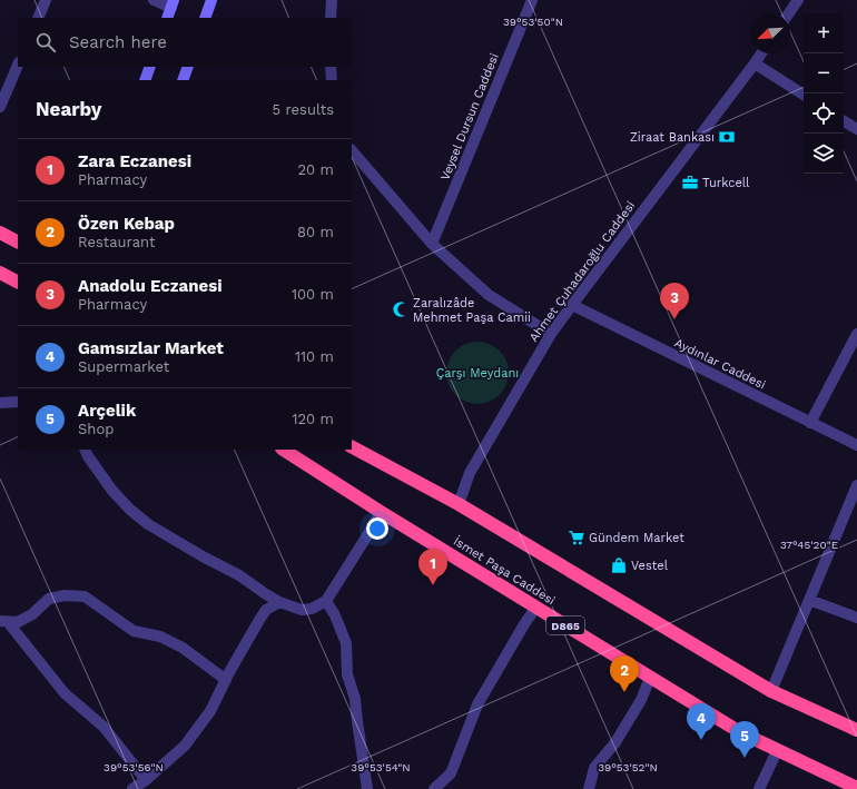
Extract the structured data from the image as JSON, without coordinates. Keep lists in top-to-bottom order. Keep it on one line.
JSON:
{"streets":{"highway":["İsmet Paşa Caddesi","D865"],"street":["Veysel Dursun Caddesi","Ahmet Çuhadaroğlu Caddesi","Aydınlar Caddesi"]},"crossings":[["Ahmet Çuhadaroğlu Caddesi","Aydınlar Caddesi"]],"parks":["Çarşı Meydanı"],"places":{"bank":["Ziraat Bankası"],"office":["Turkcell"],"mosque":["Zaralızâde Mehmet Paşa Camii"],"supermarket":["Gündem Market"],"shop":["Vestel"]},"north":"bottom left","page":{"map_buttons":["+","−"],"search":"Search here","heading":["Nearby","5 results"],"list":[{"mark":"1","name":"Zara Eczanesi","note":"Pharmacy","value":"20 m"},{"mark":"2","name":"Özen Kebap","note":"Restaurant","value":"80 m"},{"mark":"3","name":"Anadolu Eczanesi","note":"Pharmacy","value":"100 m"},{"mark":"4","name":"Gamsızlar Market","note":"Supermarket","value":"110 m"},{"mark":"5","name":"Arçelik","note":"Shop","value":"120 m"}],"pins":["3","1","2","4","5"]},"coordinates":["39°53'50\"N","37°45'20\"E","39°53'56\"N","39°53'54\"N","39°53'52\"N"]}
